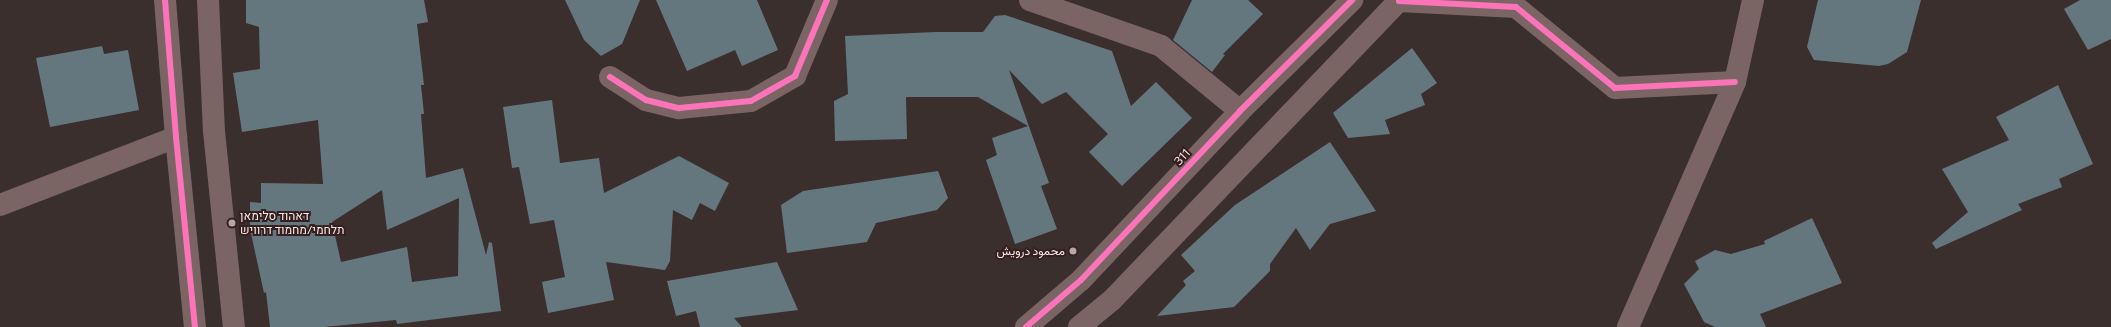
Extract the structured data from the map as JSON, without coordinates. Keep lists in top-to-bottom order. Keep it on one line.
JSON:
{"streets":{"street":["311"]},"places":["דאהוד סלימאן תלחמי/מחמוד דרוויש","محمود درويش"]}
